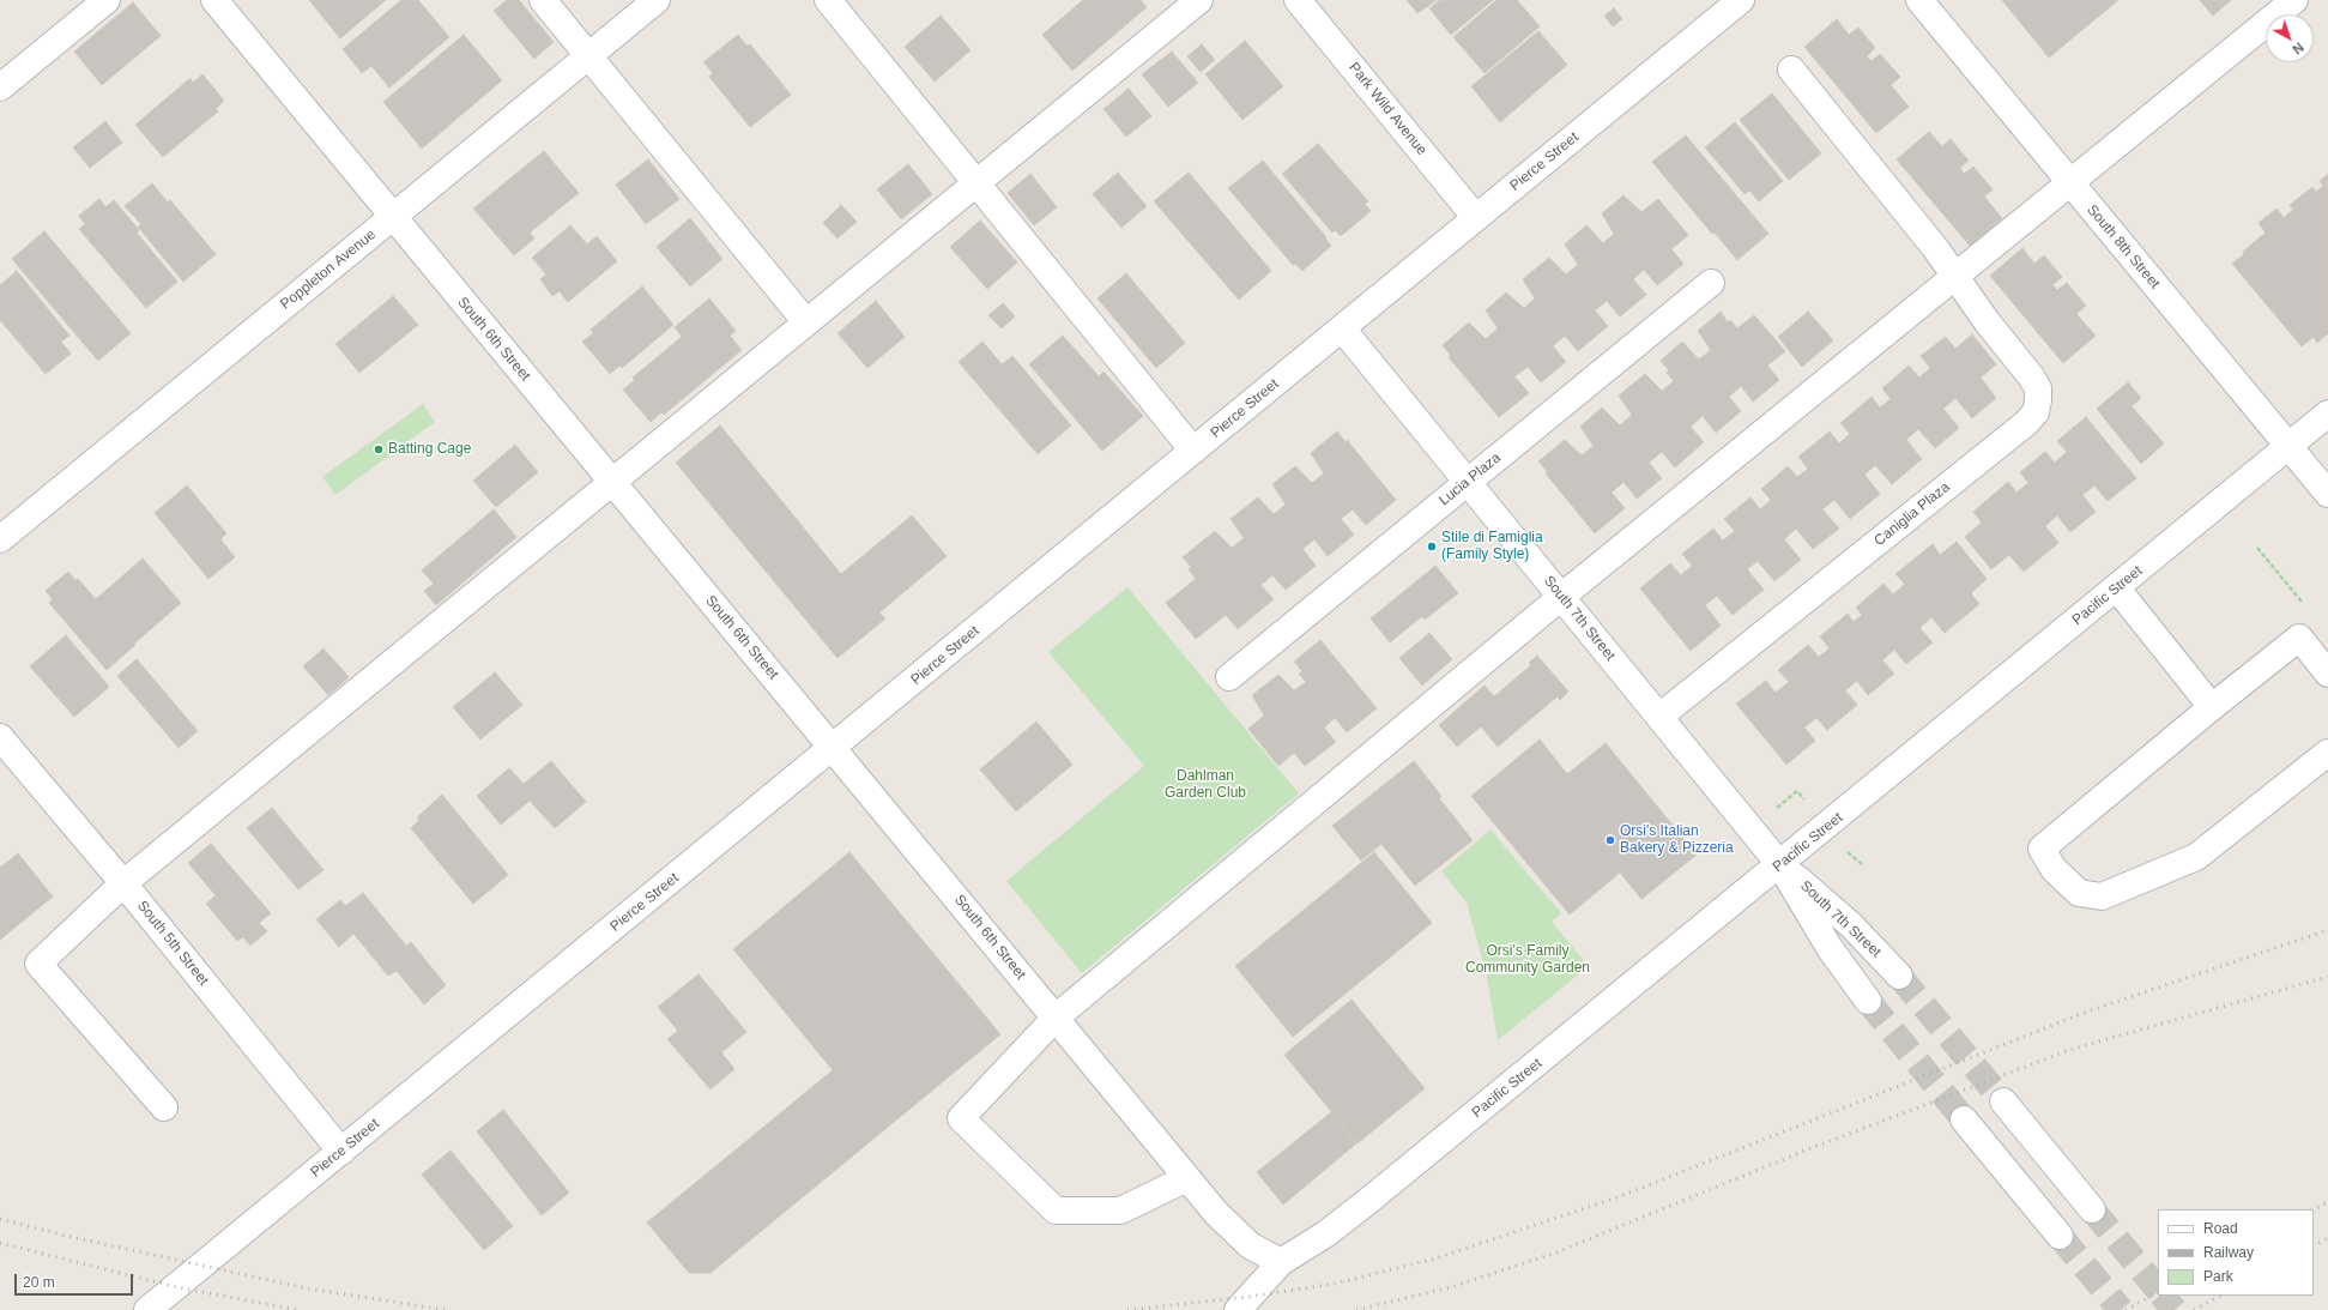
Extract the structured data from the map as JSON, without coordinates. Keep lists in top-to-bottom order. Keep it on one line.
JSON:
{"streets":{"street":["Park Wild Avenue","Pierce Street","South 8th Street","Poppleton Avenue","South 6th Street","Lucia Plaza","Caniglia Plaza","Pacific Street","South 7th Street","South 5th Street"]},"crossings":[["Park Wild Avenue","Pierce Street"],["Pierce Street","South 6th Street"],["Pierce Street","South 7th Street"],["Pierce Street","South 5th Street"],["South 8th Street","Pacific Street"],["Poppleton Avenue","South 6th Street"],["South 6th Street","Pacific Street"],["Lucia Plaza","South 7th Street"],["Caniglia Plaza","South 7th Street"],["Pacific Street","South 7th Street"]],"parks":["Dahlman Garden Club","Orsi's Family Community Garden"],"places":["Batting Cage","Stile di Famiglia (Family Style)","Orsi's Italian Bakery & Pizzeria"],"legend":["Road","Railway","Park"],"scale_bar":"20 m","north":"bottom right"}
